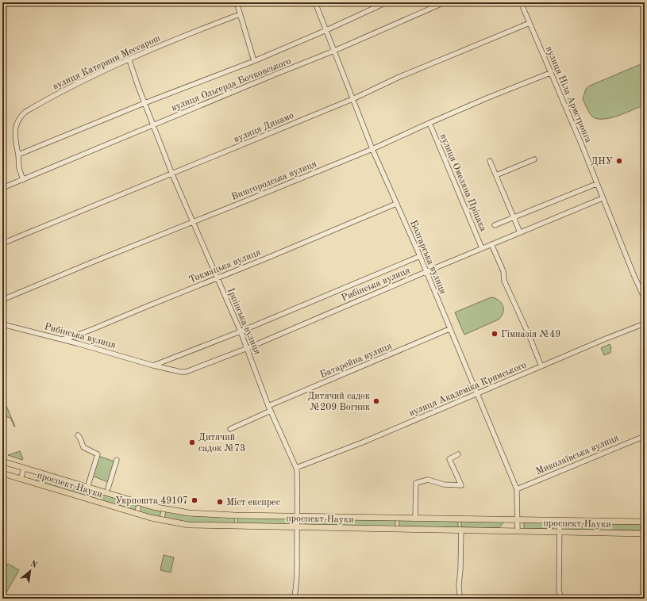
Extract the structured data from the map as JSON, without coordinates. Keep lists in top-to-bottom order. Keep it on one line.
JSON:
{"streets":{"main road":["проспект Науки"],"street":["вулиця Катерини Мессарош","вулиця Ольгерда Бочковського","вулиця Ніла Армстронга","вулиця Динамо","Вишгородська вулиця","вулиця Омеляна Пріцака","Болгарська вулиця","Токмацька вулиця","Рибінська вулиця","Ірпінська вулиця","Батарейна вулиця","вулиця Академіка Кримського","Миколаївська вулиця"]},"crossings":[["вулиця Катерини Мессарош","вулиця Ольгерда Бочковського"],["вулиця Катерини Мессарош","Ірпінська вулиця"],["вулиця Ольгерда Бочковського","Болгарська вулиця"],["вулиця Ольгерда Бочковського","Ірпінська вулиця"],["вулиця Ніла Армстронга","вулиця Динамо"],["вулиця Ніла Армстронга","Вишгородська вулиця"],["вулиця Ніла Армстронга","Рибінська вулиця"],["вулиця Динамо","Болгарська вулиця"],["вулиця Динамо","Ірпінська вулиця"],["Вишгородська вулиця","вулиця Омеляна Пріцака"],["Вишгородська вулиця","Болгарська вулиця"],["Вишгородська вулиця","Ірпінська вулиця"],["вулиця Омеляна Пріцака","Рибінська вулиця"],["Болгарська вулиця","Токмацька вулиця"],["Болгарська вулиця","Рибінська вулиця"],["Болгарська вулиця","Батарейна вулиця"],["Болгарська вулиця","вулиця Академіка Кримського"],["Болгарська вулиця","Миколаївська вулиця"],["Болгарська вулиця","проспект Науки"],["Токмацька вулиця","Рибінська вулиця"],["Токмацька вулиця","Ірпінська вулиця"],["Рибінська вулиця","Ірпінська вулиця"],["Ірпінська вулиця","Батарейна вулиця"],["Ірпінська вулиця","вулиця Академіка Кримського"],["Ірпінська вулиця","проспект Науки"]],"places":["ДНУ","Гімназія №49","Дитячий садок №209 Вогник","Дитячий садок №73","Укрпошта 49107","Міст експрес"],"north":"top right"}
